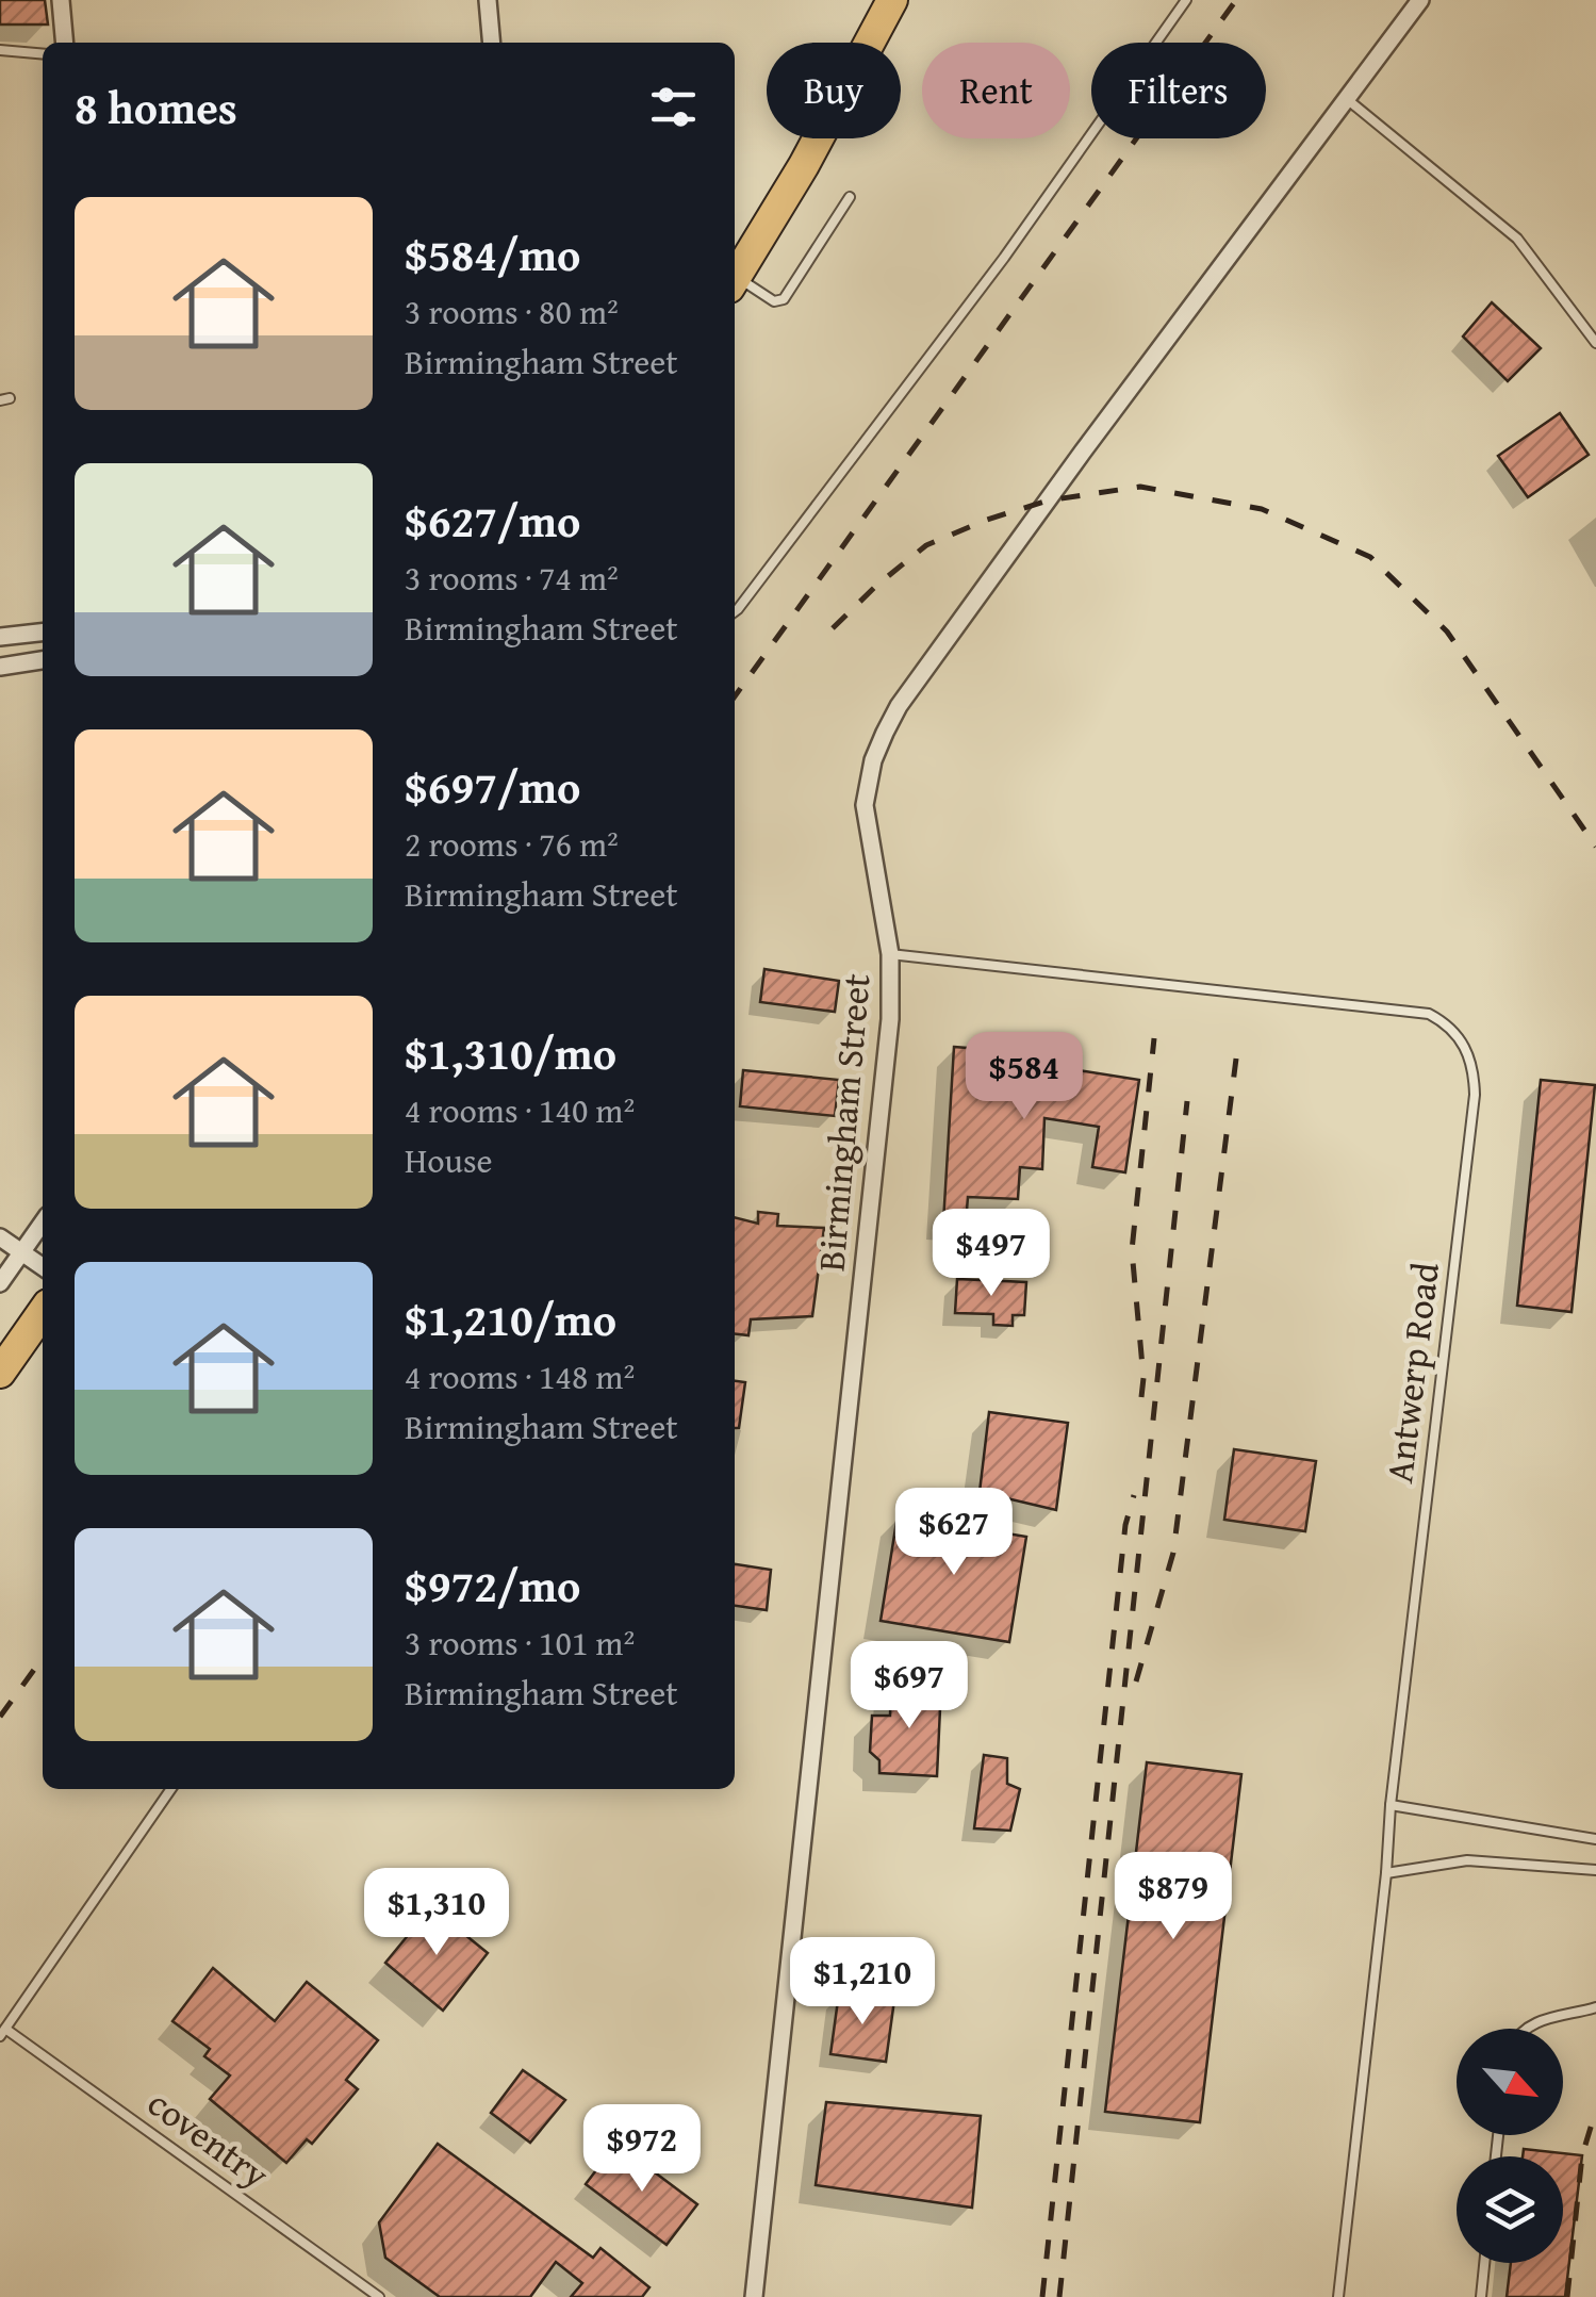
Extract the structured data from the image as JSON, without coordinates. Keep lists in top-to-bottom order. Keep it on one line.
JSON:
{"streets":{"street":["Birmingham Street"],"lane":["Antwerp Road","coventry"]},"crossings":[["Birmingham Street","Antwerp Road"]],"north":"bottom right","page":{"chip":["Buy","Rent","Filters"],"heading":"8 homes","list":[{"name":"$584/mo","note":"3 rooms · 80 m² · Birmingham Street"},{"name":"$627/mo","note":"3 rooms · 74 m² · Birmingham Street"},{"name":"$697/mo","note":"2 rooms · 76 m² · Birmingham Street"},{"name":"$1,310/mo","note":"4 rooms · 140 m² · House"},{"name":"$1,210/mo","note":"4 rooms · 148 m² · Birmingham Street"},{"name":"$972/mo","note":"3 rooms · 101 m² · Birmingham Street"}],"price":["$584","$497","$627","$697","$879","$1,310","$1,210","$972"]}}
